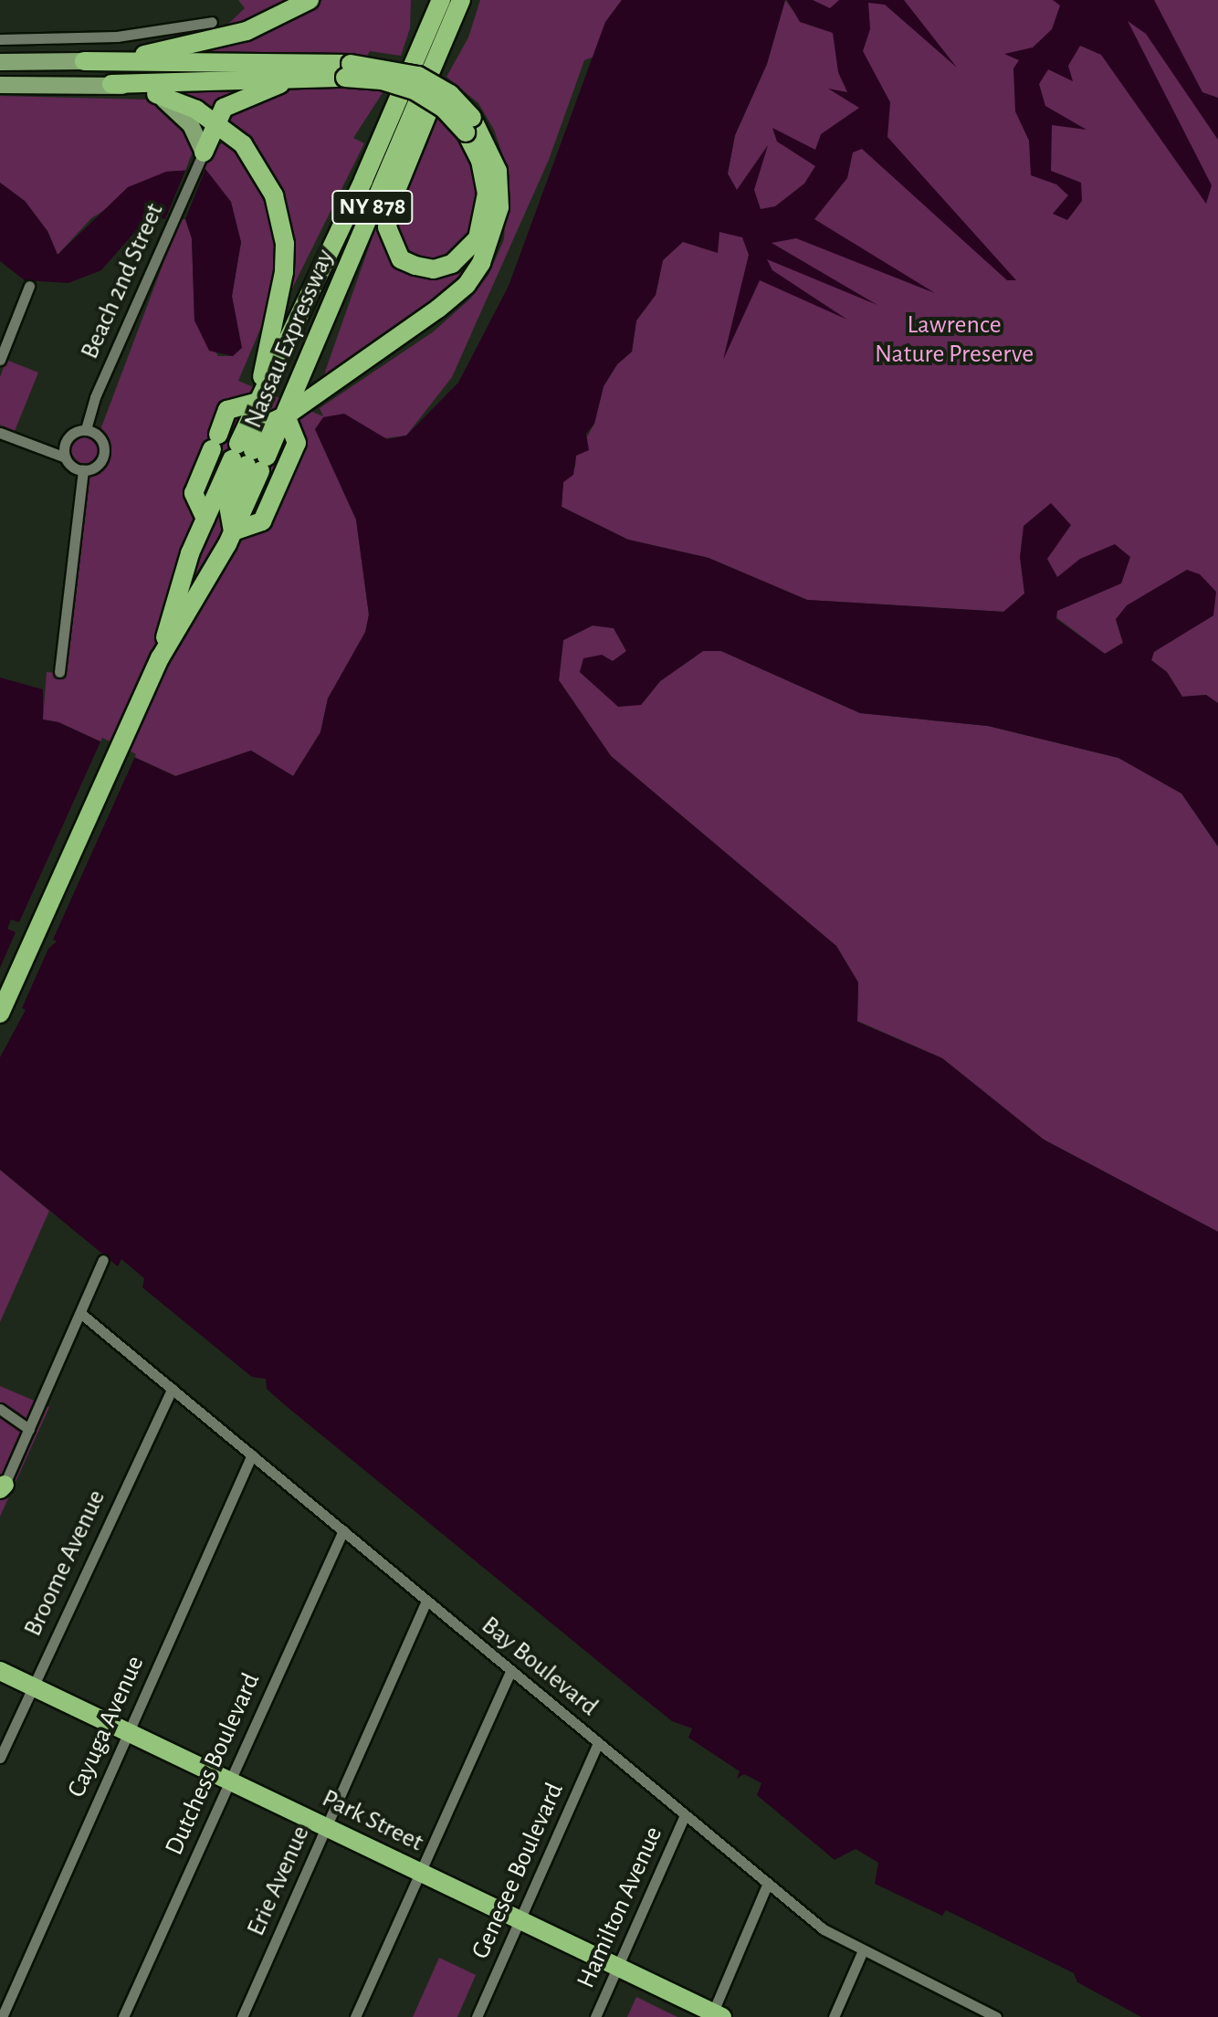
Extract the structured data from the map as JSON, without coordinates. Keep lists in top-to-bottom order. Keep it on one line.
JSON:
{"streets":{"highway":["NY 878","Nassau Expressway","Park Street"],"street":["Beach 2nd Street","Broome Avenue","Bay Boulevard","Cayuga Avenue","Dutchess Boulevard","Genesee Boulevard","Erie Avenue","Hamilton Avenue"]},"crossings":[["Broome Avenue","Bay Boulevard"],["Broome Avenue","Park Street"],["Bay Boulevard","Cayuga Avenue"],["Bay Boulevard","Dutchess Boulevard"],["Bay Boulevard","Genesee Boulevard"],["Bay Boulevard","Erie Avenue"],["Bay Boulevard","Hamilton Avenue"],["Cayuga Avenue","Park Street"],["Dutchess Boulevard","Park Street"],["Park Street","Genesee Boulevard"],["Park Street","Erie Avenue"],["Park Street","Hamilton Avenue"]],"parks":["Lawrence Nature Preserve"]}
